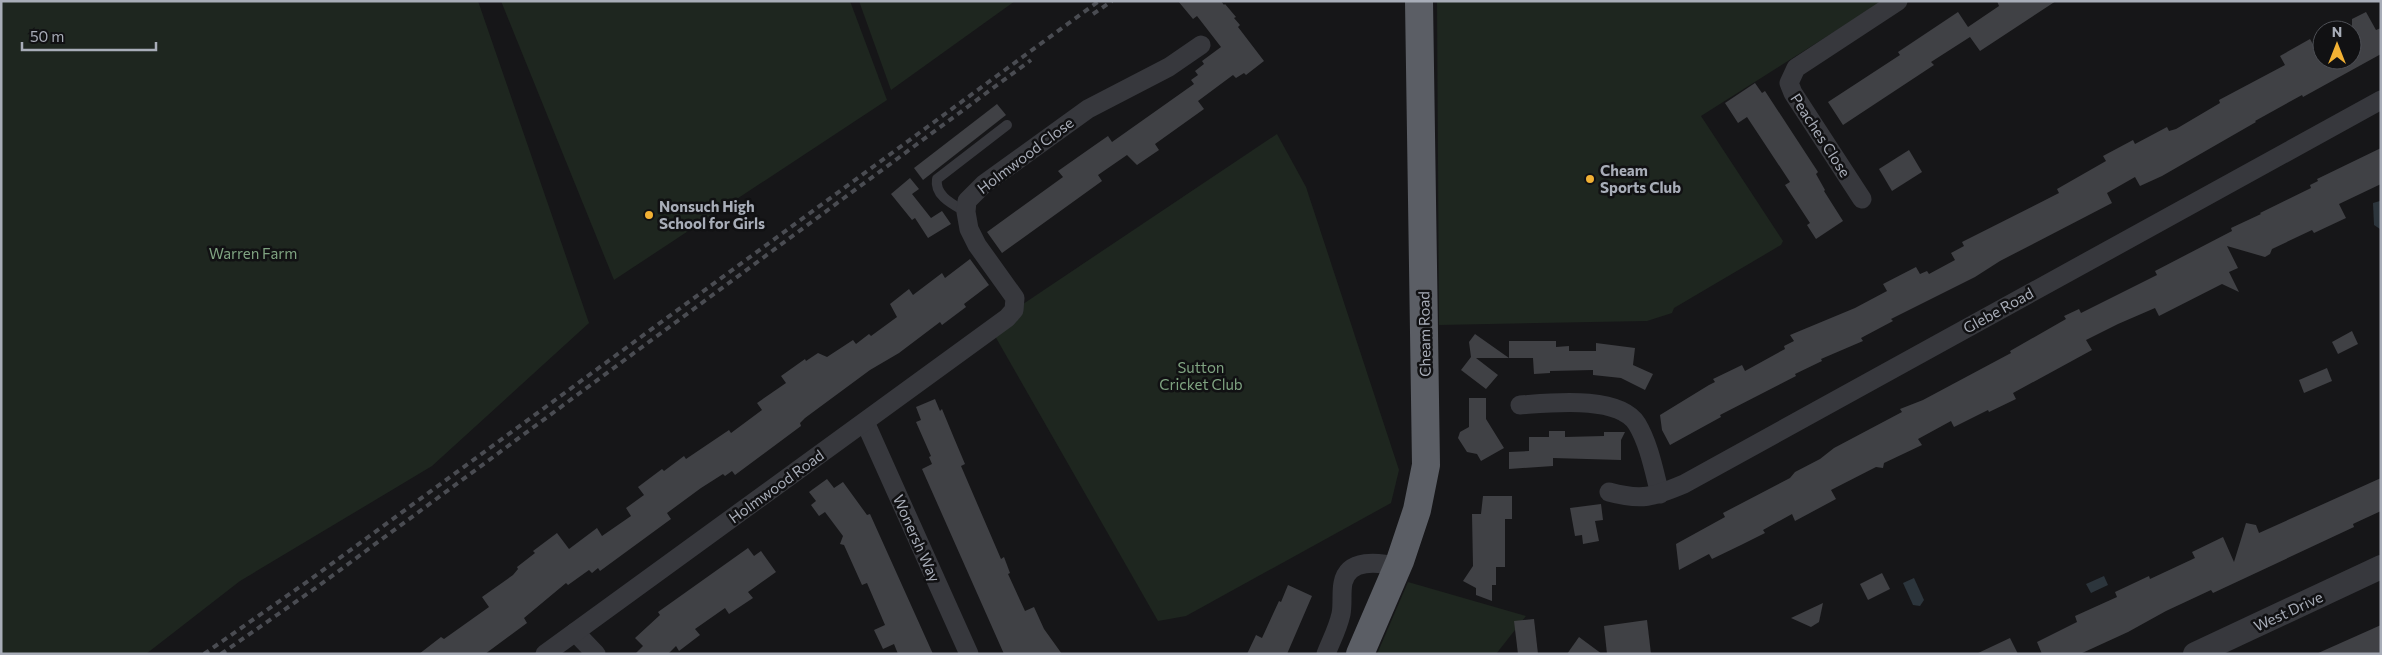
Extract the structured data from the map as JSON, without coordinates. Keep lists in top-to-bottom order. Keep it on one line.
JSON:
{"streets":{"highway":["Cheam Road"],"street":["Peaches Close","Holmwood Close","Glebe Road","Holmwood Road","Wonersh Way","West Drive"]},"crossings":[["Holmwood Close","Holmwood Road"],["Holmwood Road","Wonersh Way"]],"parks":["Warren Farm","Sutton Cricket Club"],"places":["Cheam Sports Club","Nonsuch High School for Girls"],"scale_bar":"50 m","north":"top"}
